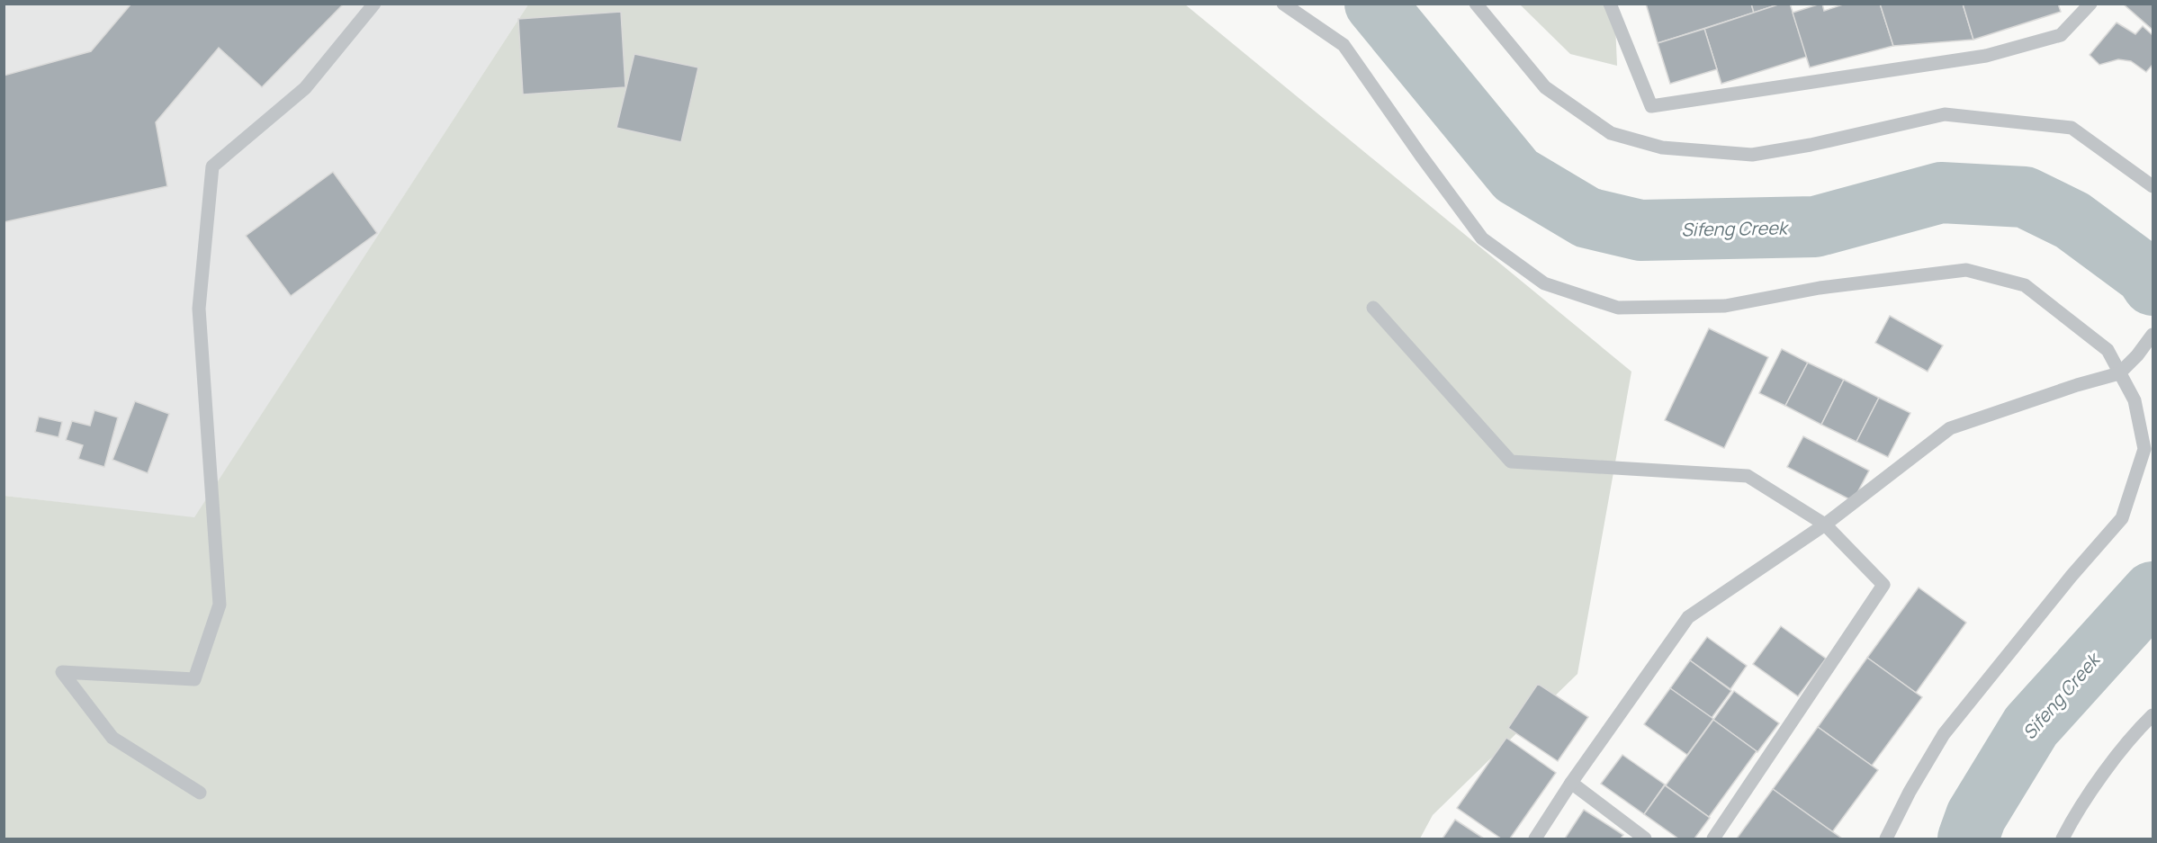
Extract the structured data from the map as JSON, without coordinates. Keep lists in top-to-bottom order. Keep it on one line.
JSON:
{"water":["Sifeng Creek"]}
